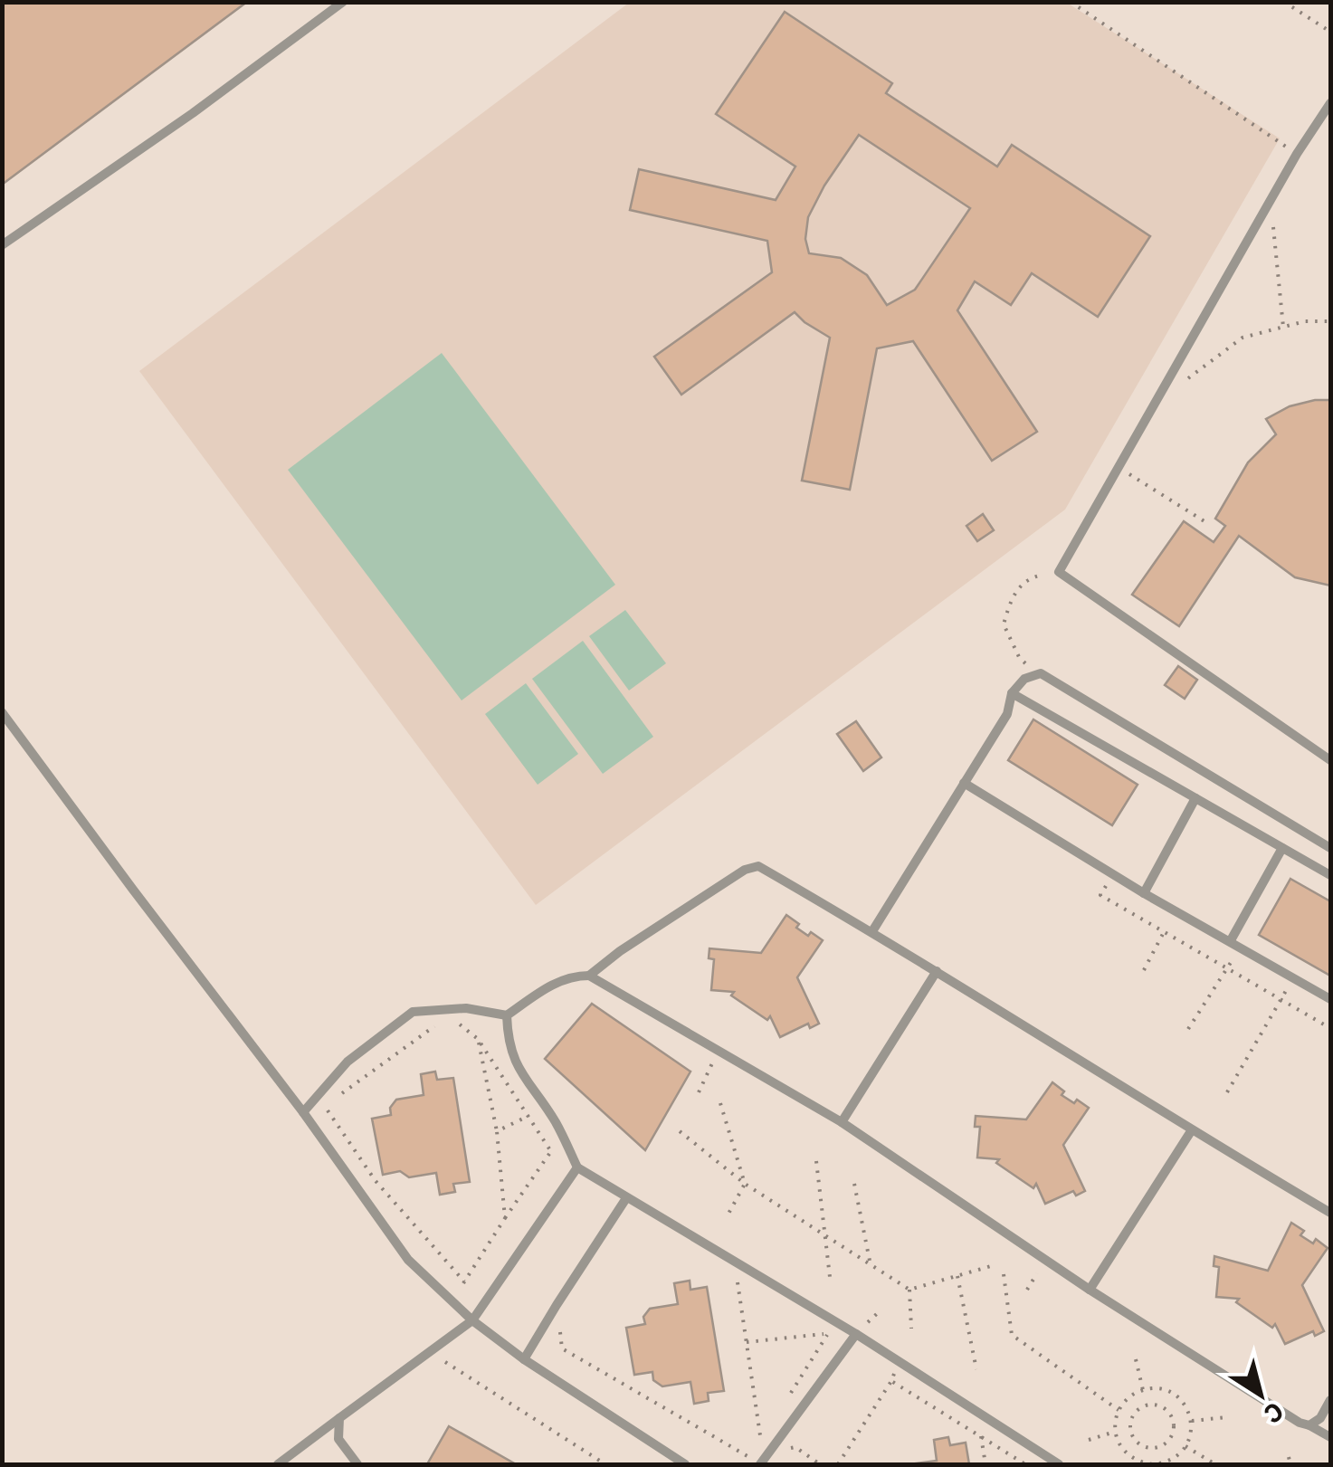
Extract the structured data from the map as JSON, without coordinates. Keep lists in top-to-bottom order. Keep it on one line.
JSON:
{"north":"bottom right"}
